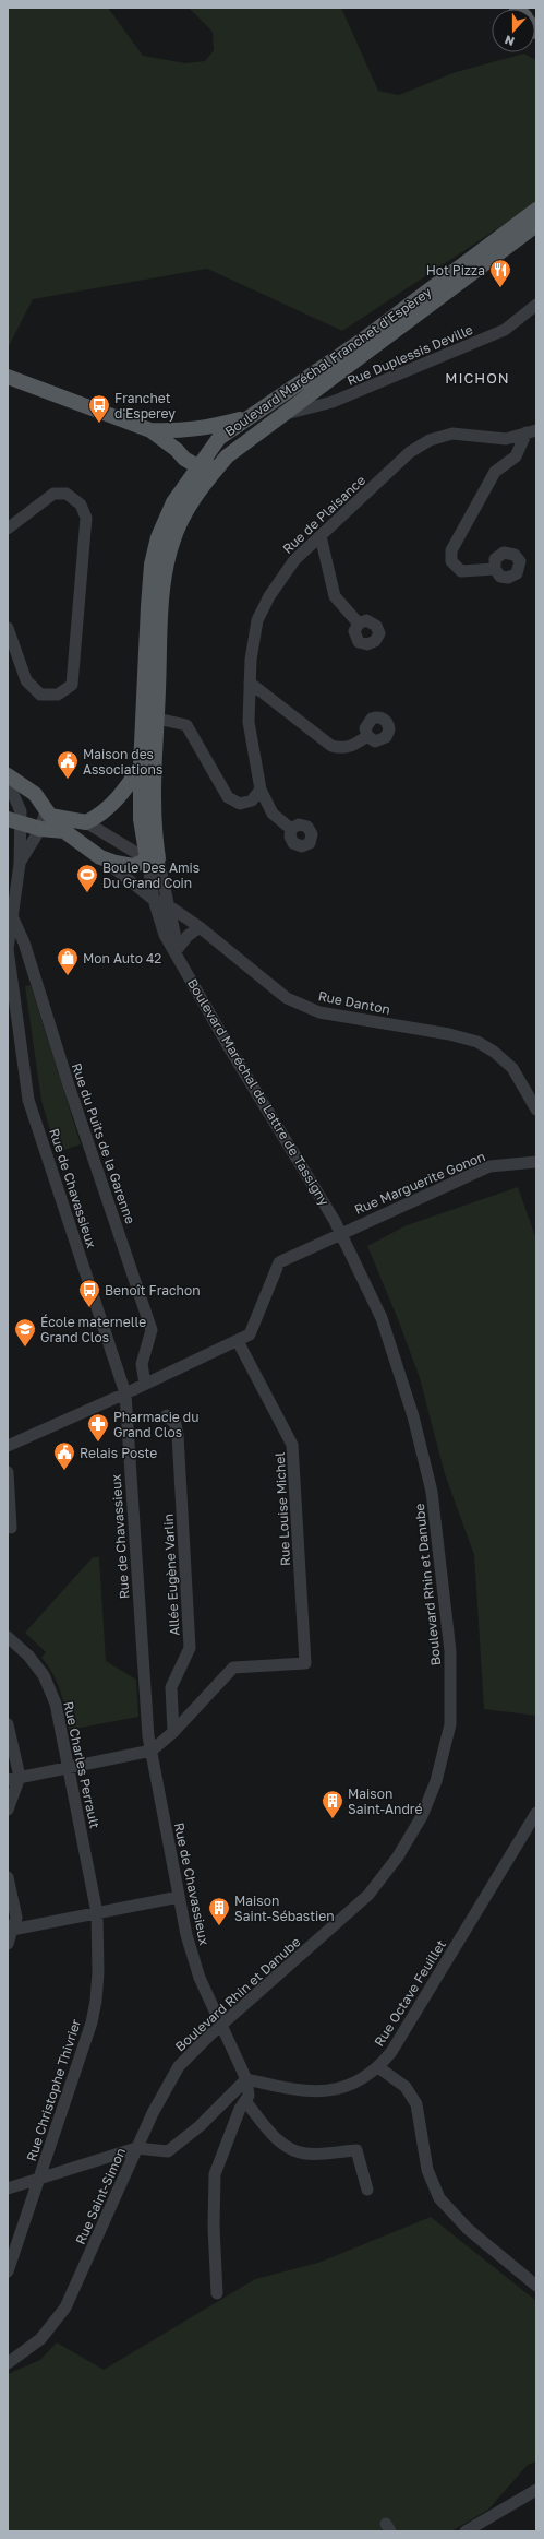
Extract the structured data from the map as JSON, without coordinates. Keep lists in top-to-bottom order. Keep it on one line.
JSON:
{"streets":{"main road":["Boulevard Maréchal Franchet d'Espèrey","Boulevard Maréchal de Lattre de Tassigny"],"street":["Rue Duplessis Deville","Rue de Plaisance","Rue Danton","Rue du Puits de la Garenne","Rue Marguerite Gonon","Rue de Chavassieux","Rue Louise Michel","Allée Eugène Varlin","Boulevard Rhin et Danube","Rue Charles Perrault","Rue Octave Feuillet","Rue Christophe Thivrier","Rue Saint-Simon"]},"crossings":[["Rue Duplessis Deville","Boulevard Maréchal Franchet d'Espèrey"],["Boulevard Maréchal Franchet d'Espèrey","Boulevard Maréchal de Lattre de Tassigny"],["Rue Danton","Boulevard Maréchal de Lattre de Tassigny"],["Boulevard Maréchal de Lattre de Tassigny","Rue Marguerite Gonon"],["Boulevard Maréchal de Lattre de Tassigny","Boulevard Rhin et Danube"],["Rue du Puits de la Garenne","Rue Marguerite Gonon"],["Rue du Puits de la Garenne","Rue de Chavassieux"],["Rue Marguerite Gonon","Rue de Chavassieux"],["Rue Marguerite Gonon","Rue Louise Michel"],["Rue Marguerite Gonon","Boulevard Rhin et Danube"],["Rue de Chavassieux","Boulevard Rhin et Danube"],["Rue de Chavassieux","Rue Octave Feuillet"],["Rue de Chavassieux","Rue Saint-Simon"],["Rue Louise Michel","Allée Eugène Varlin"],["Boulevard Rhin et Danube","Rue Saint-Simon"],["Rue Charles Perrault","Rue Christophe Thivrier"],["Rue Octave Feuillet","Rue Saint-Simon"]],"districts":["MICHON"],"places":{"restaurant":["Hot Pizza"],"bus stop":["Franchet d'Esperey","Benoît Frachon"],"public building":["Maison des Associations","Relais Poste"],"sports":["Boule Des Amis Du Grand Coin"],"shop":["Mon Auto 42"],"school or university":["École maternelle Grand Clos"],"pharmacy":["Pharmacie du Grand Clos"],"building":["Maison Saint-André","Maison Saint-Sébastien"]},"north":"bottom"}
